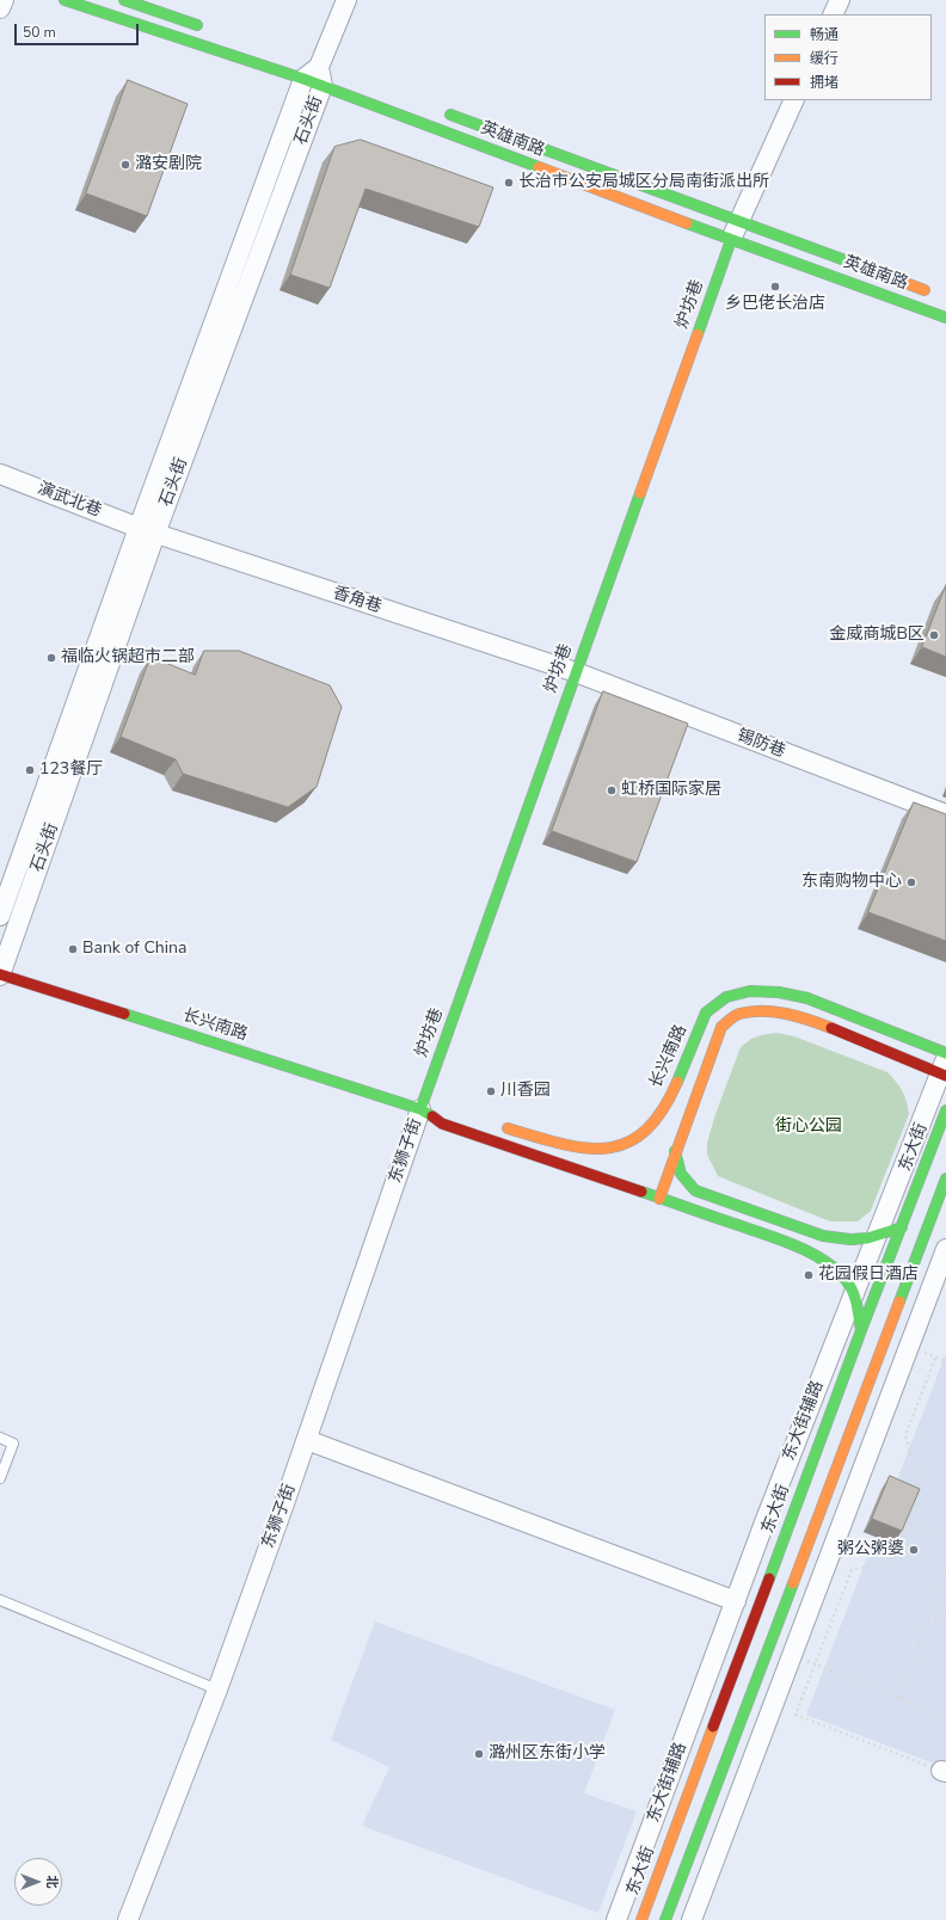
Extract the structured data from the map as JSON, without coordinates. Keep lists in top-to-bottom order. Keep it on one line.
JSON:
{"streets":{"main road":["英雄南路","炉坊巷","长兴南路","东大街"],"street":["石头街","演武北巷","香角巷","锡防巷","东狮子街","东大街辅路"]},"crossings":[["石头街","英雄南路"],["石头街","演武北巷"],["石头街","香角巷"],["石头街","长兴南路"],["英雄南路","炉坊巷"],["炉坊巷","香角巷"],["炉坊巷","锡防巷"],["炉坊巷","长兴南路"],["炉坊巷","东狮子街"],["演武北巷","香角巷"],["香角巷","锡防巷"],["长兴南路","东大街"],["长兴南路","东狮子街"],["长兴南路","东大街辅路"]],"parks":["街心公园"],"places":["潞安剧院","长治市公安局城区分局南街派出所","乡巴佬长治店","金威商城B区","福临火锅超市二部","123餐厅","虹桥国际家居","东南购物中心","Bank of China","川香园","花园假日酒店","粥公粥婆","潞州区东街小学"],"legend":["畅通","缓行","拥堵"],"scale_bar":"50 m","north":"right"}
